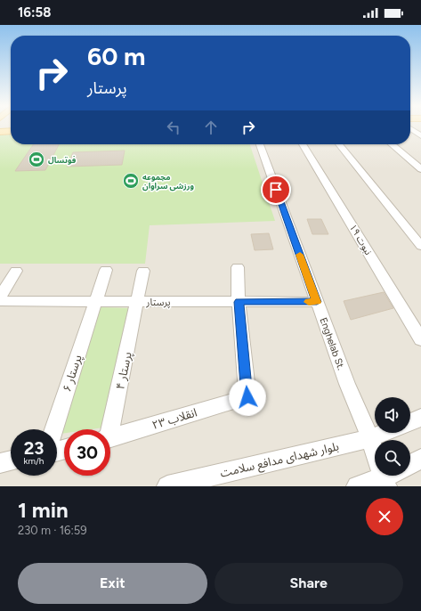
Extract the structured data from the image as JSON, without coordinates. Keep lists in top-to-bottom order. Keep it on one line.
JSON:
{"streets":{"street":["نبوت ۱۹","پرستار","Enghelab St.","پرستار ۴","پرستار ۶","انقلاب ۲۳","بلوار شهدای مدافع سلامت"]},"crossings":[["پرستار","Enghelab St."],["پرستار","پرستار ۴"],["پرستار","پرستار ۶"],["پرستار","انقلاب ۲۳"],["Enghelab St.","بلوار شهدای مدافع سلامت"]],"places":{"sports":["فوتسال","مجموعه ورزشی سراوان"]},"page":{"status":"16:58","turn":["60 m","پرستار"],"speed":"23 km/h","limit":"30","heading":["1 min","230 m · 16:59"],"buttons":["Exit","Share"]}}
